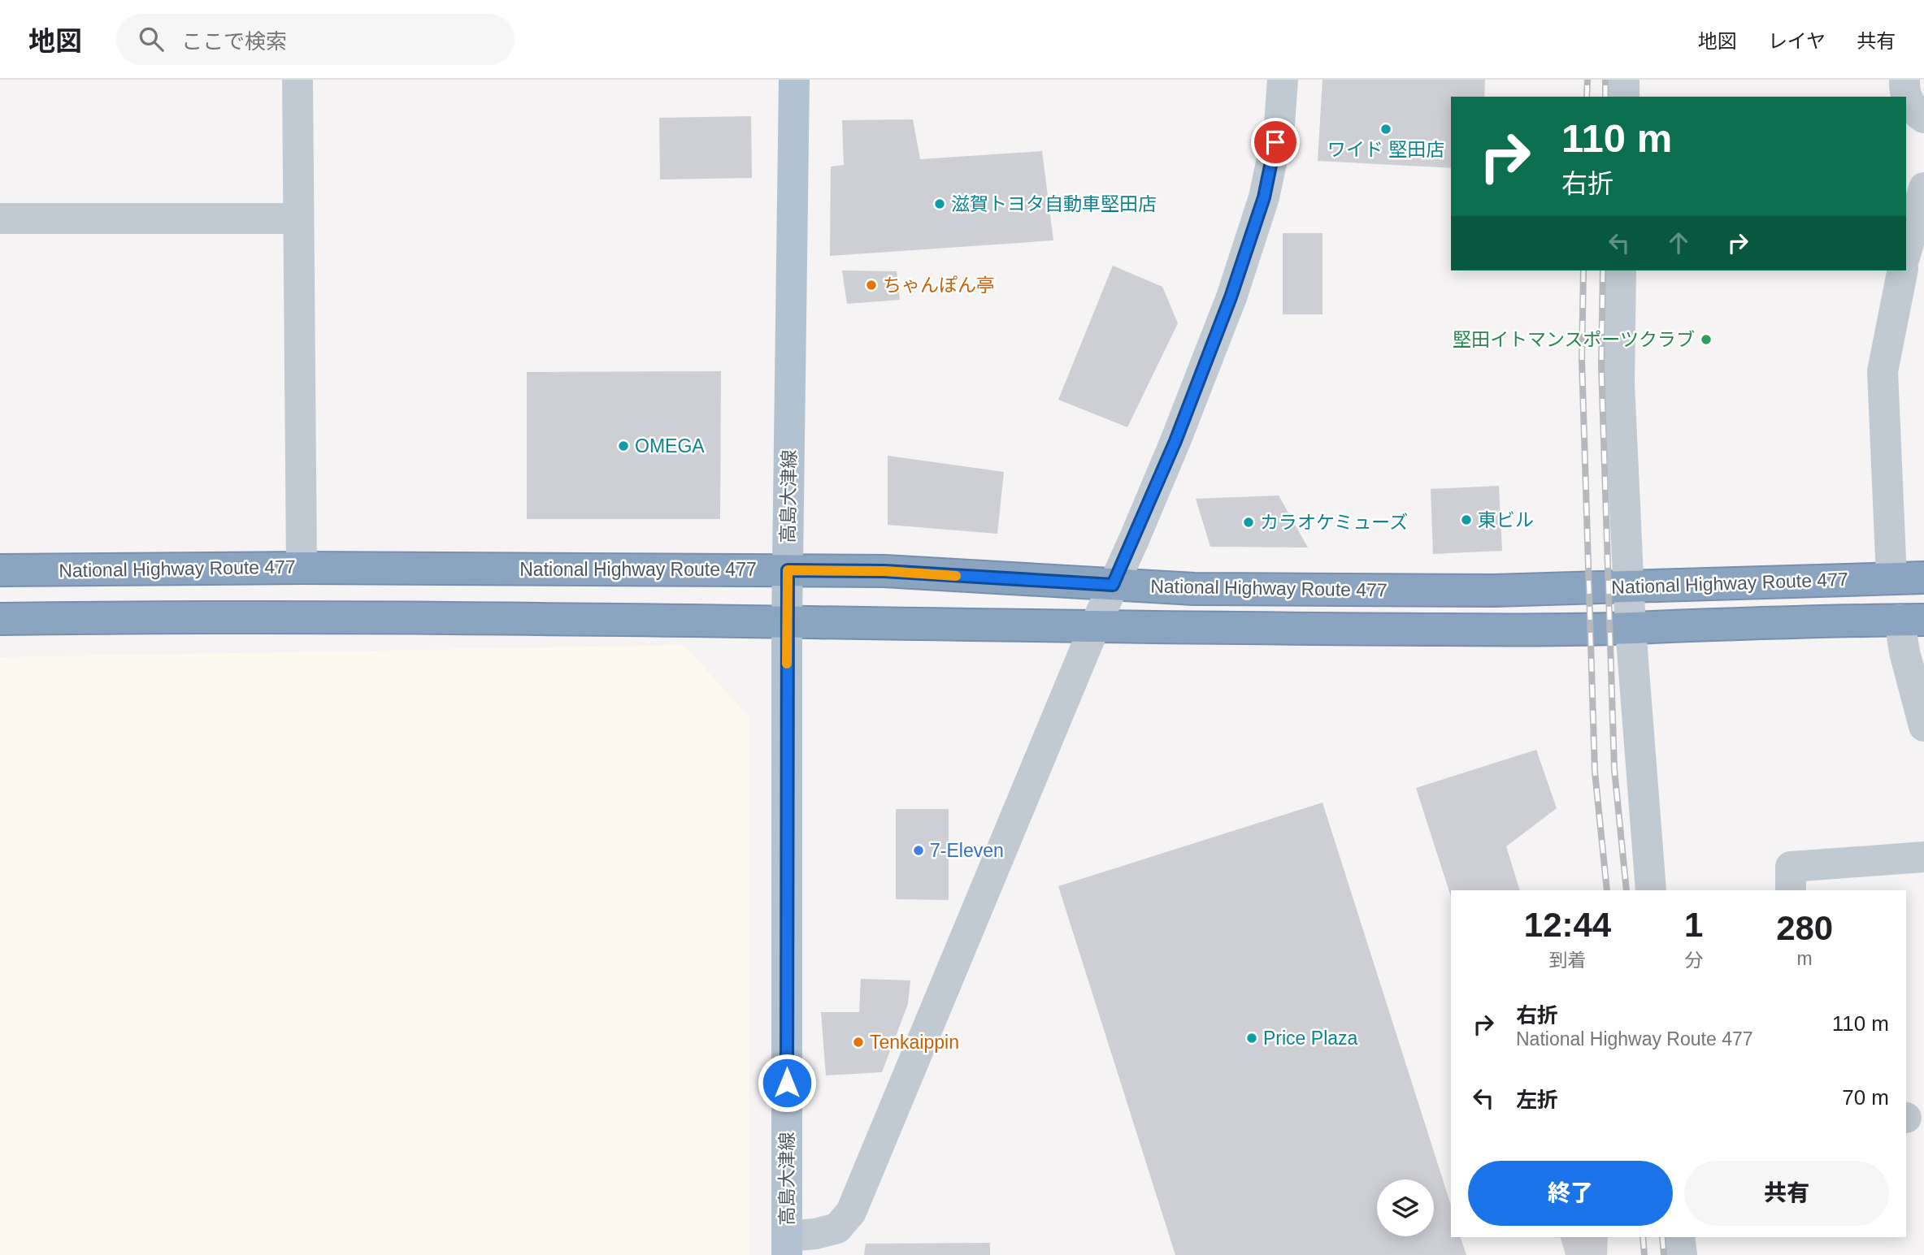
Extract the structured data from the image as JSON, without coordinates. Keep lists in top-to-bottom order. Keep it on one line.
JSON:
{"streets":{"highway":["National Highway Route 477"],"main road":["高島大津線"]},"crossings":[["高島大津線","National Highway Route 477"]],"places":["ワイド 堅田店","滋賀トヨタ自動車堅田店","ちゃんぽん亭","堅田イトマンスポーツクラブ","OMEGA","東ビル","カラオケミューズ","7-Eleven","Price Plaza","Tenkaippin"],"page":{"header":"地図","search":"ここで検索","nav":["地図","レイヤ","共有"],"turn":["110 m","右折"],"eta":["12:44","到着","1","分","280","m"],"list":[{"name":"右折","note":"National Highway Route 477","value":"110 m"},{"name":"左折","value":"70 m"}],"buttons":["終了","共有"]}}
